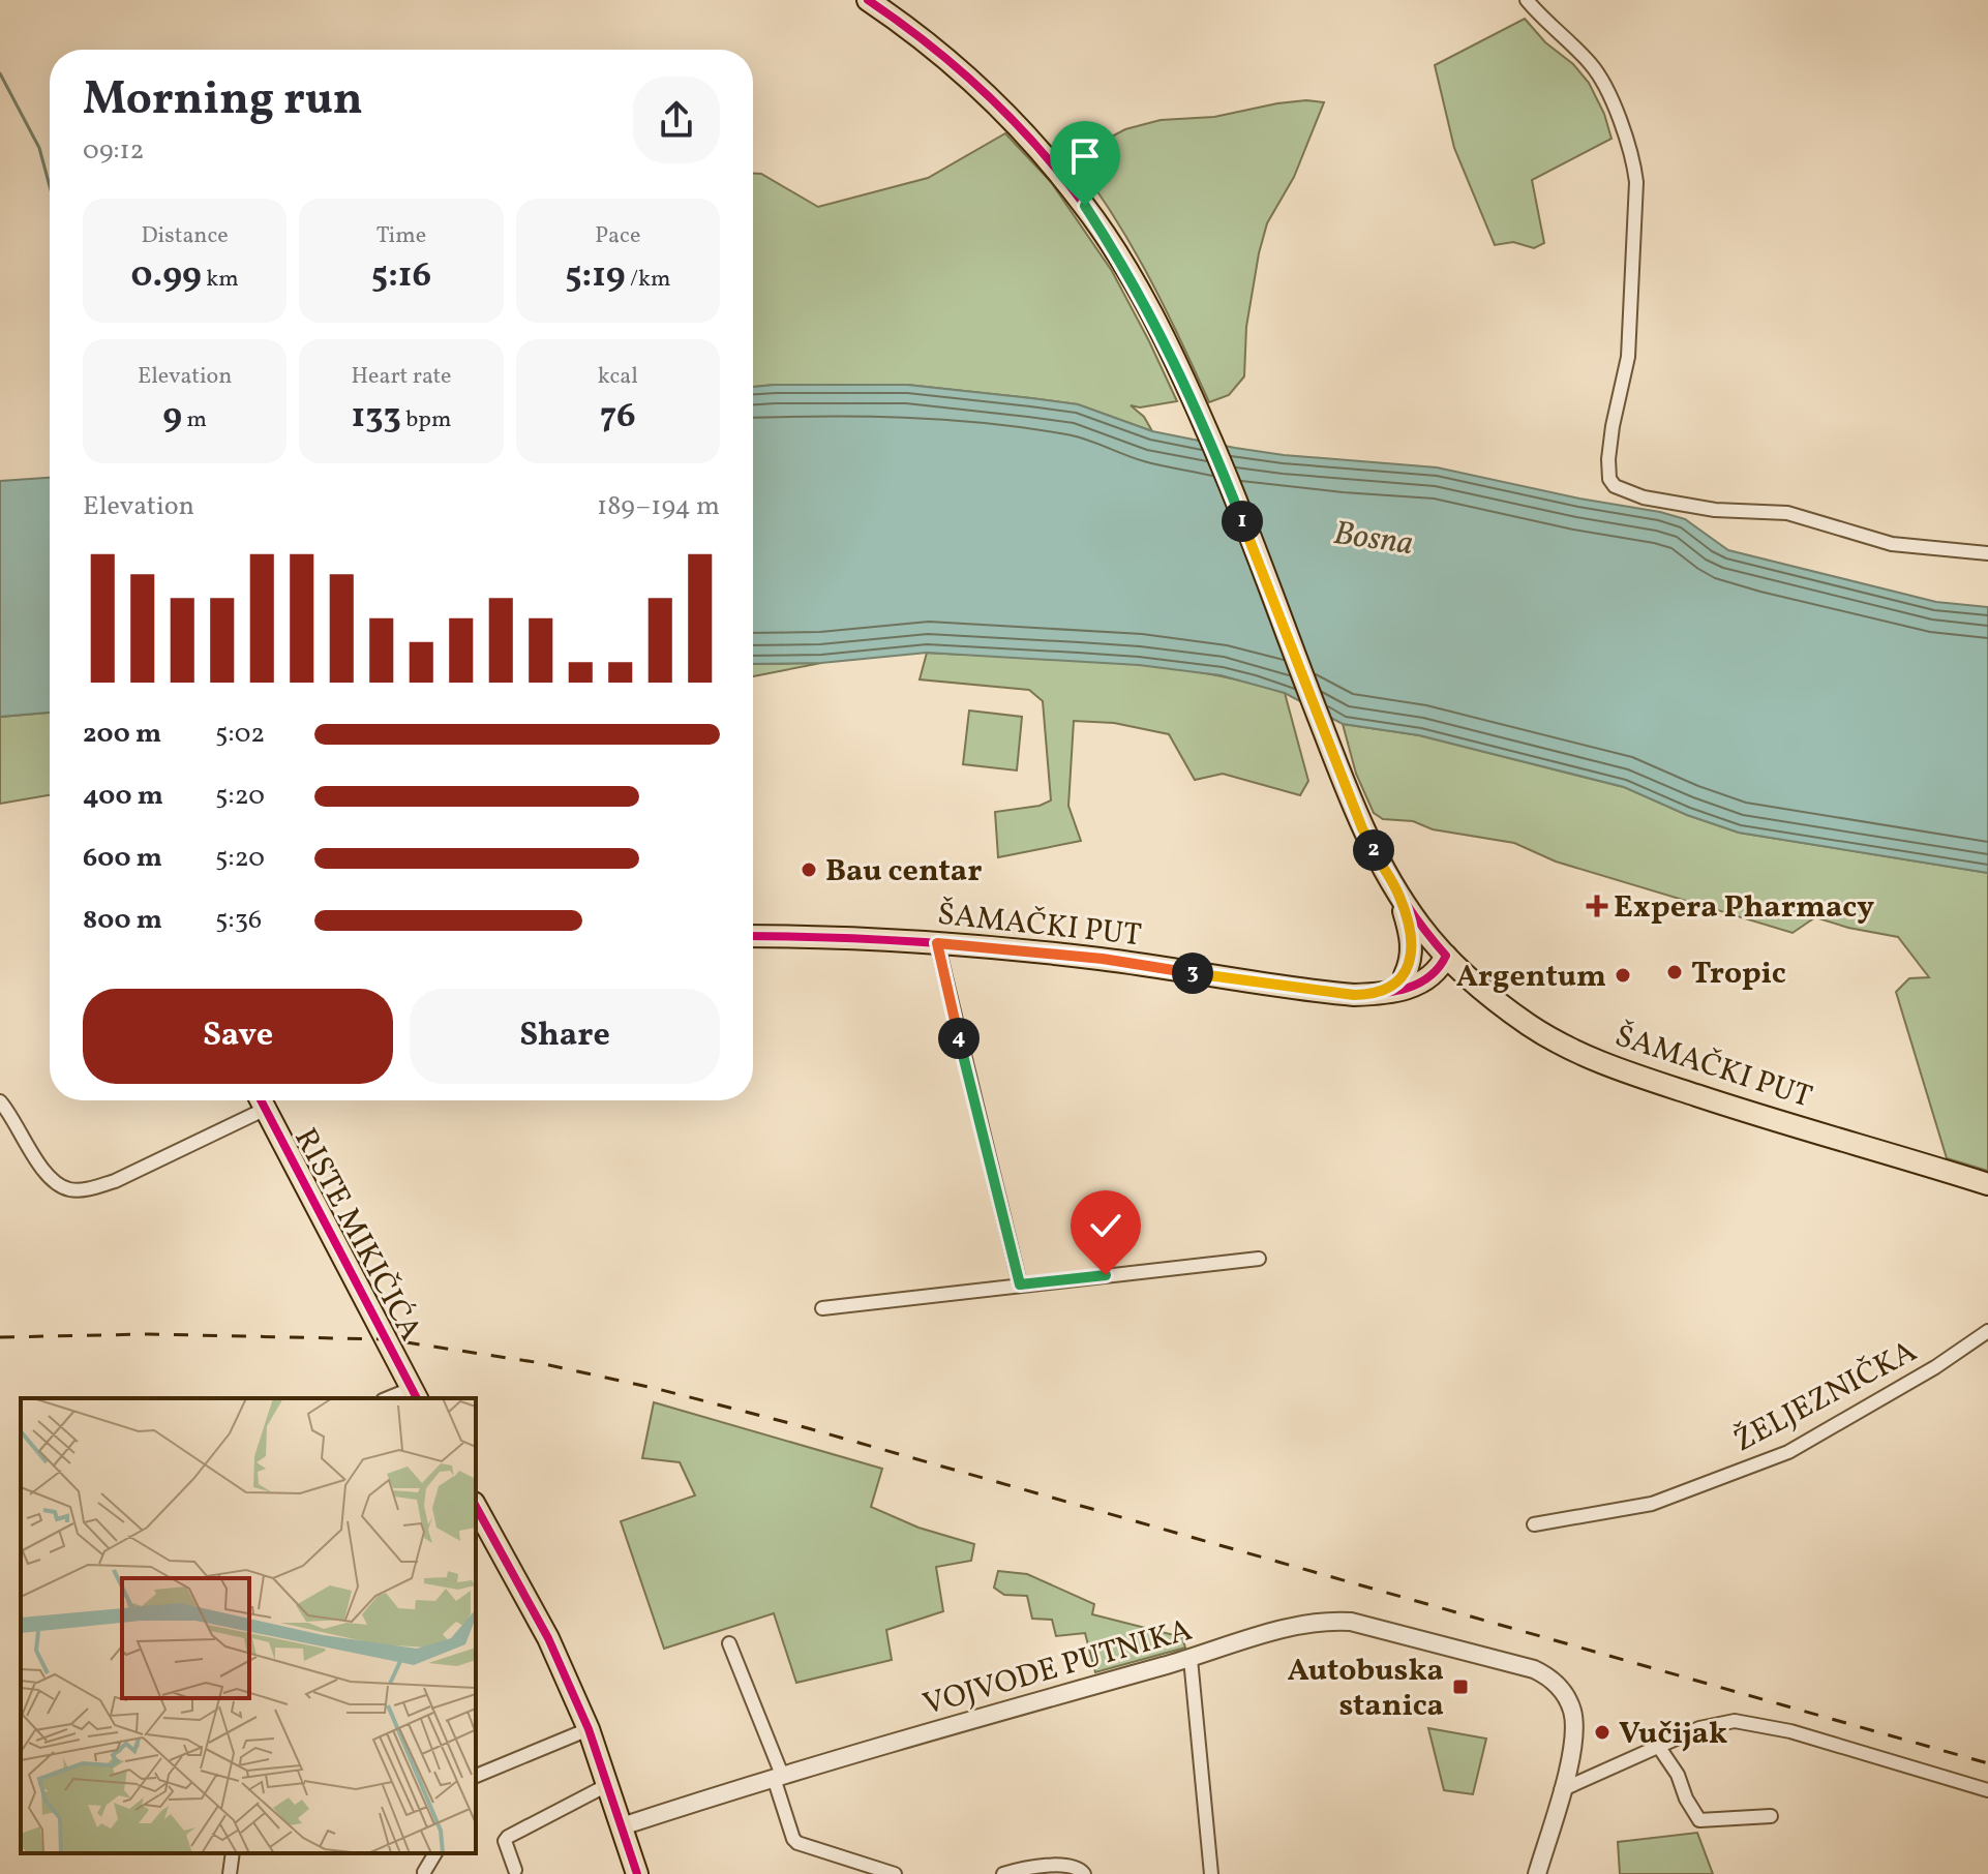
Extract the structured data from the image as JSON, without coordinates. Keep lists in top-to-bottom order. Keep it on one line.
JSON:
{"streets":{"main road":["ŠAMAČKI PUT","RISTE MIKIČIĆA"],"street":["ŽELJEZNIČKA","VOJVODE PUTNIKA"]},"water":["Bosna"],"places":{"other":["Bau centar","Tropic","Argentum","Vučijak"],"health":["Expera Pharmacy"],"transit":["Autobuska stanica"]},"page":{"heading":["Morning run","09:12"],"stats":[["Distance","0.99 km"],["Time","5:16"],["Pace","5:19 /km"],["Elevation","9 m"],["Heart rate","133 bpm"],["kcal","76"]],"chart":["Elevation","189–194 m"],"pins":["1","2","3","4"],"list":[{"name":"200 m","note":"5:02"},{"name":"400 m","note":"5:20"},{"name":"600 m","note":"5:20"},{"name":"800 m","note":"5:36"}],"buttons":["Save","Share"]}}
